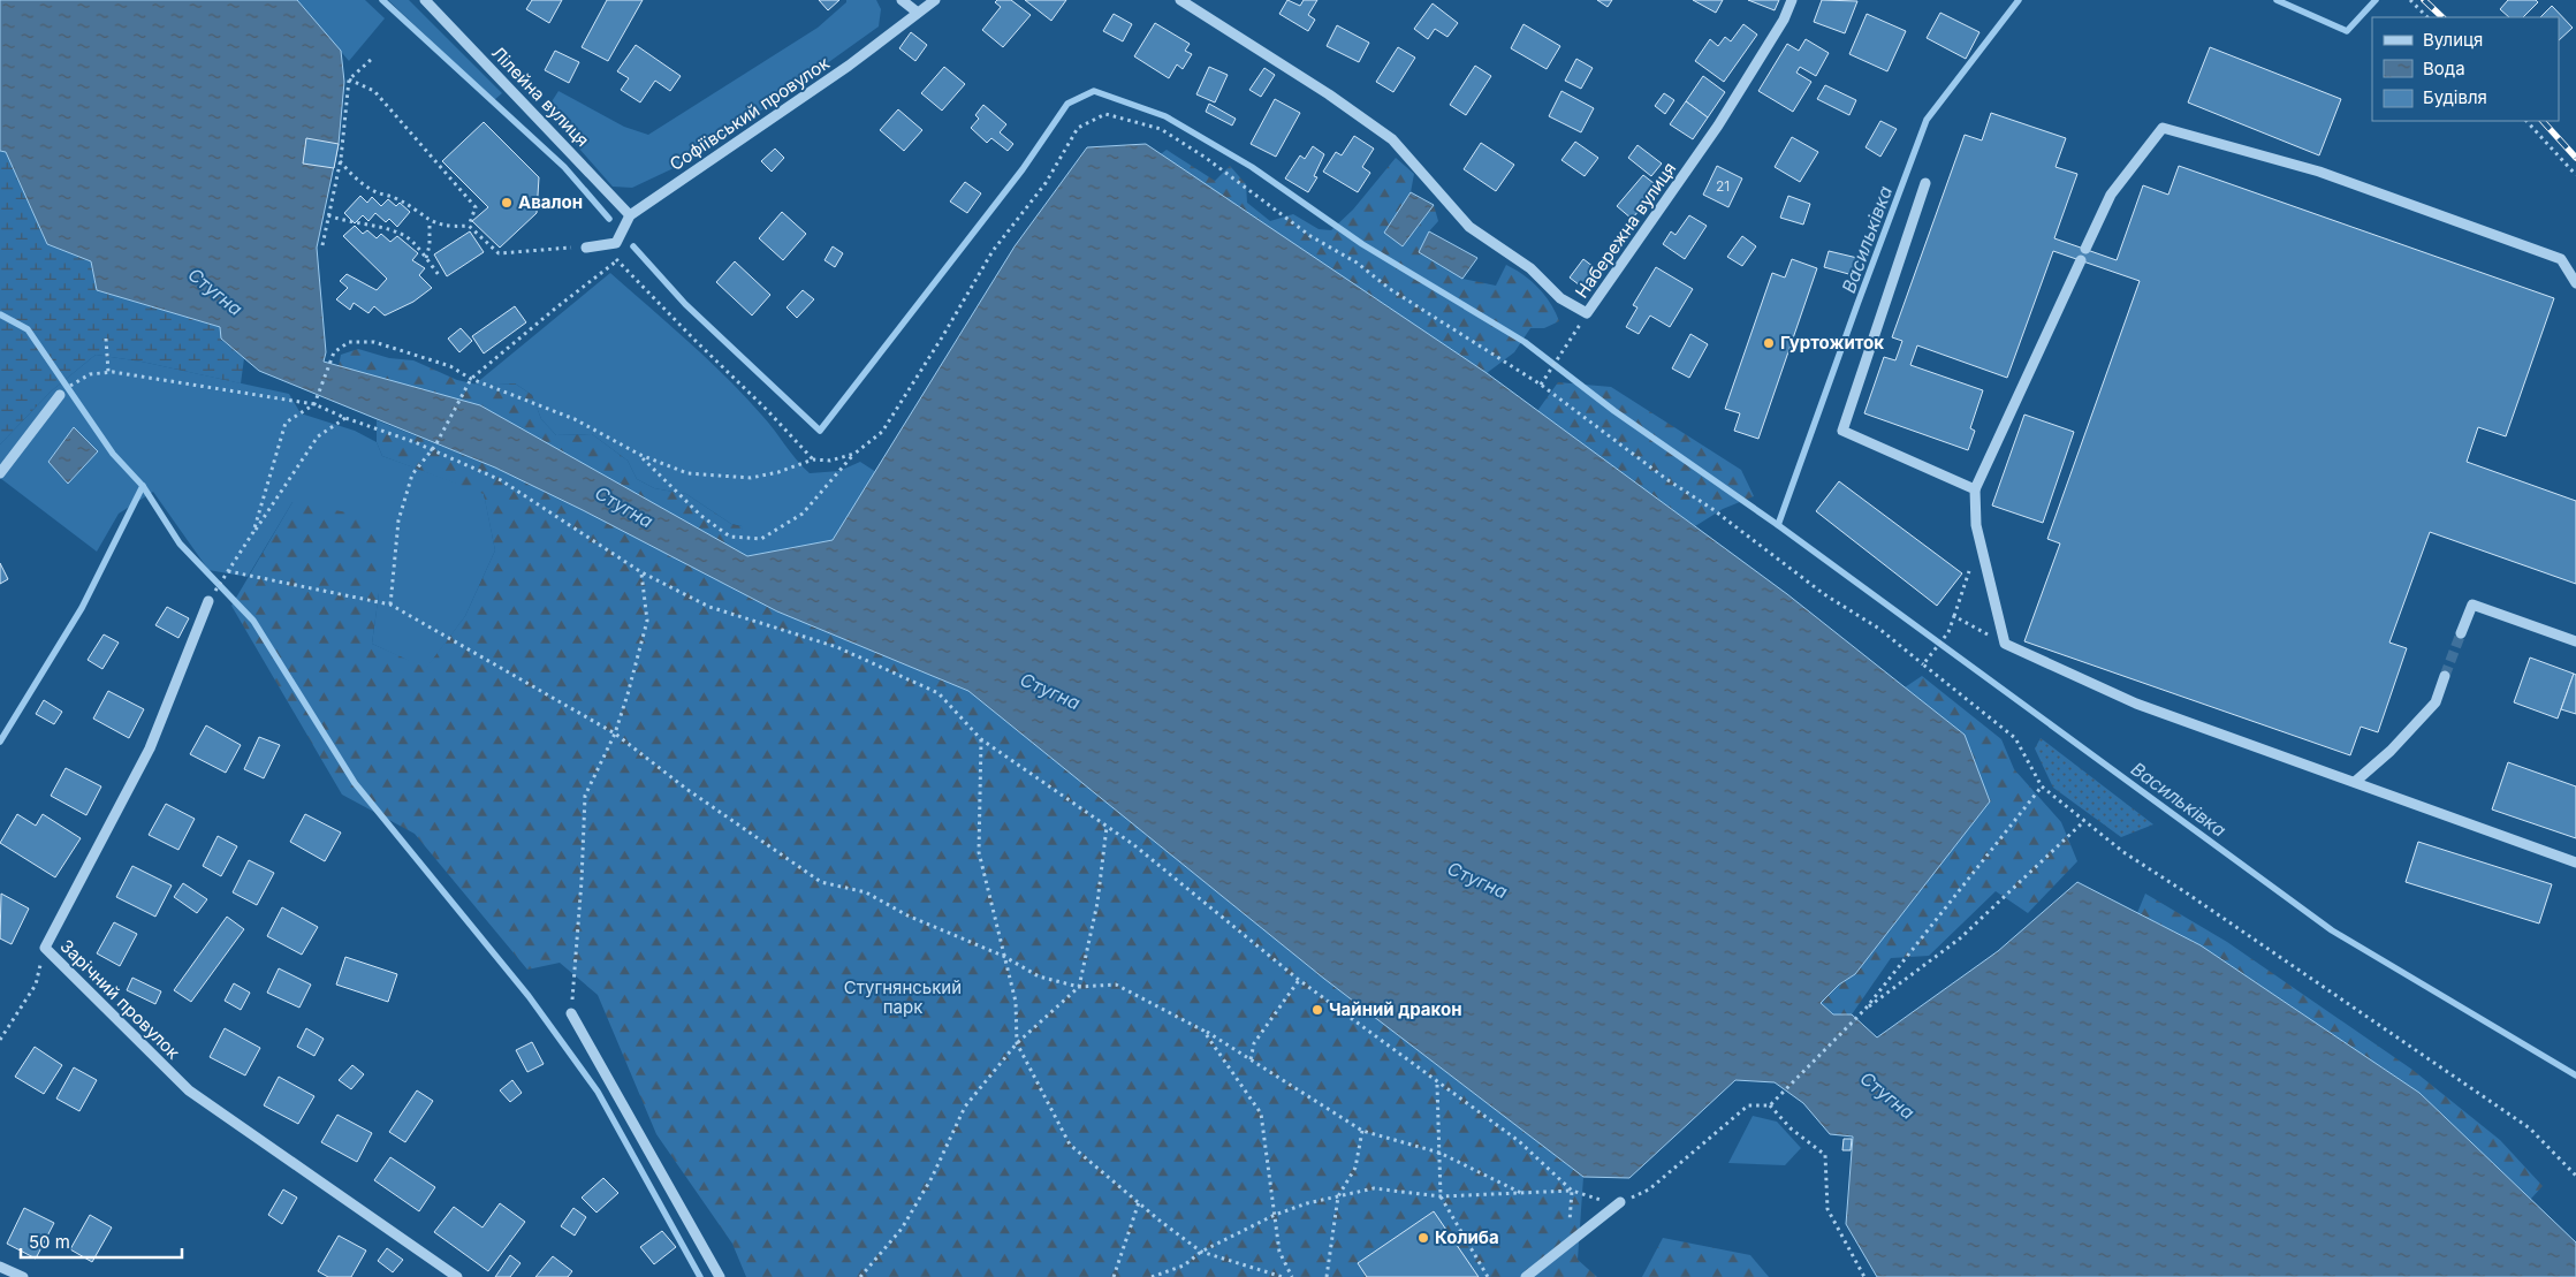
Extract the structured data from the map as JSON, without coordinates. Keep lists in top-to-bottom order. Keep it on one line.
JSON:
{"streets":{"street":["Лілейна вулиця","Софіївський провулок","Набережна вулиця","Зарічний провулок"]},"crossings":[["Лілейна вулиця","Софіївський провулок"]],"water":["Васильківка","Стугна"],"parks":["Стугнянський парк"],"places":["Авалон","Гуртожиток","Чайний дракон","Колиба"],"house_numbers":["21"],"legend":["Вулиця","Вода","Будівля"],"scale_bar":"50 m"}
